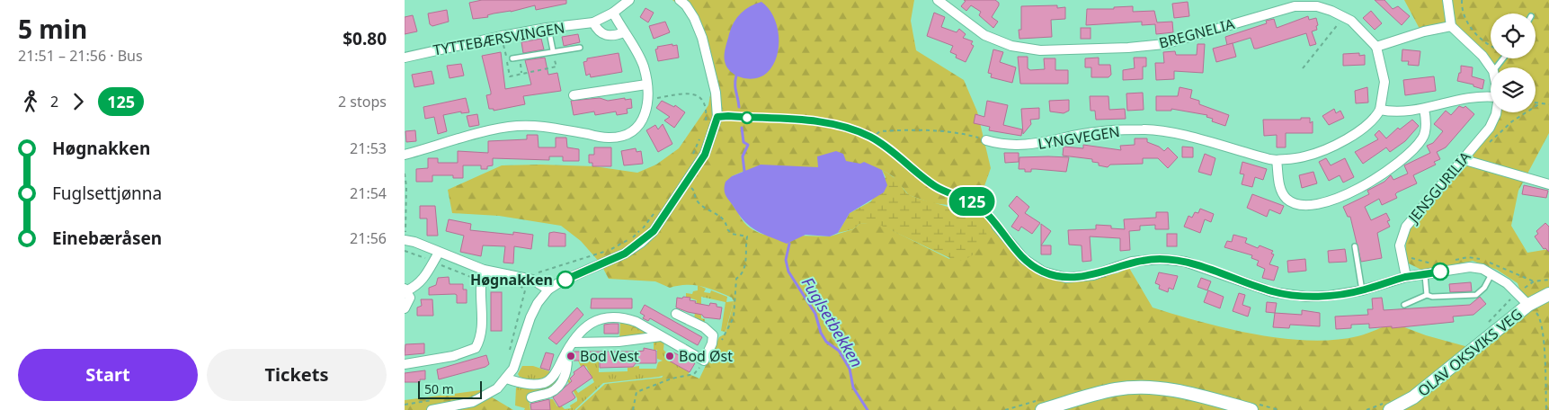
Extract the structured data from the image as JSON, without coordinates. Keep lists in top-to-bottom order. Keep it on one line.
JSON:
{"streets":{"street":["BREGNELIA","TYTTEBÆRSVINGEN","LYNGVEGEN","JENSGURILIA","OLAV OKSVIKS VEG"]},"water":["Fuglsetbekken"],"places":["Høgnakken","Bod Vest","Bod Øst"],"lines":["bus line 125"],"scale_bar":"50 m","page":{"heading":["5 min","21:51 – 21:56 · Bus","$0.80"],"on_map":"125","legs":["2","125","2 stops"],"list":[{"name":"Høgnakken","value":"21:53"},{"name":"Fuglsettjønna","value":"21:54"},{"name":"Einebæråsen","value":"21:56"}],"buttons":["Start","Tickets"],"scale":"50 m"}}
